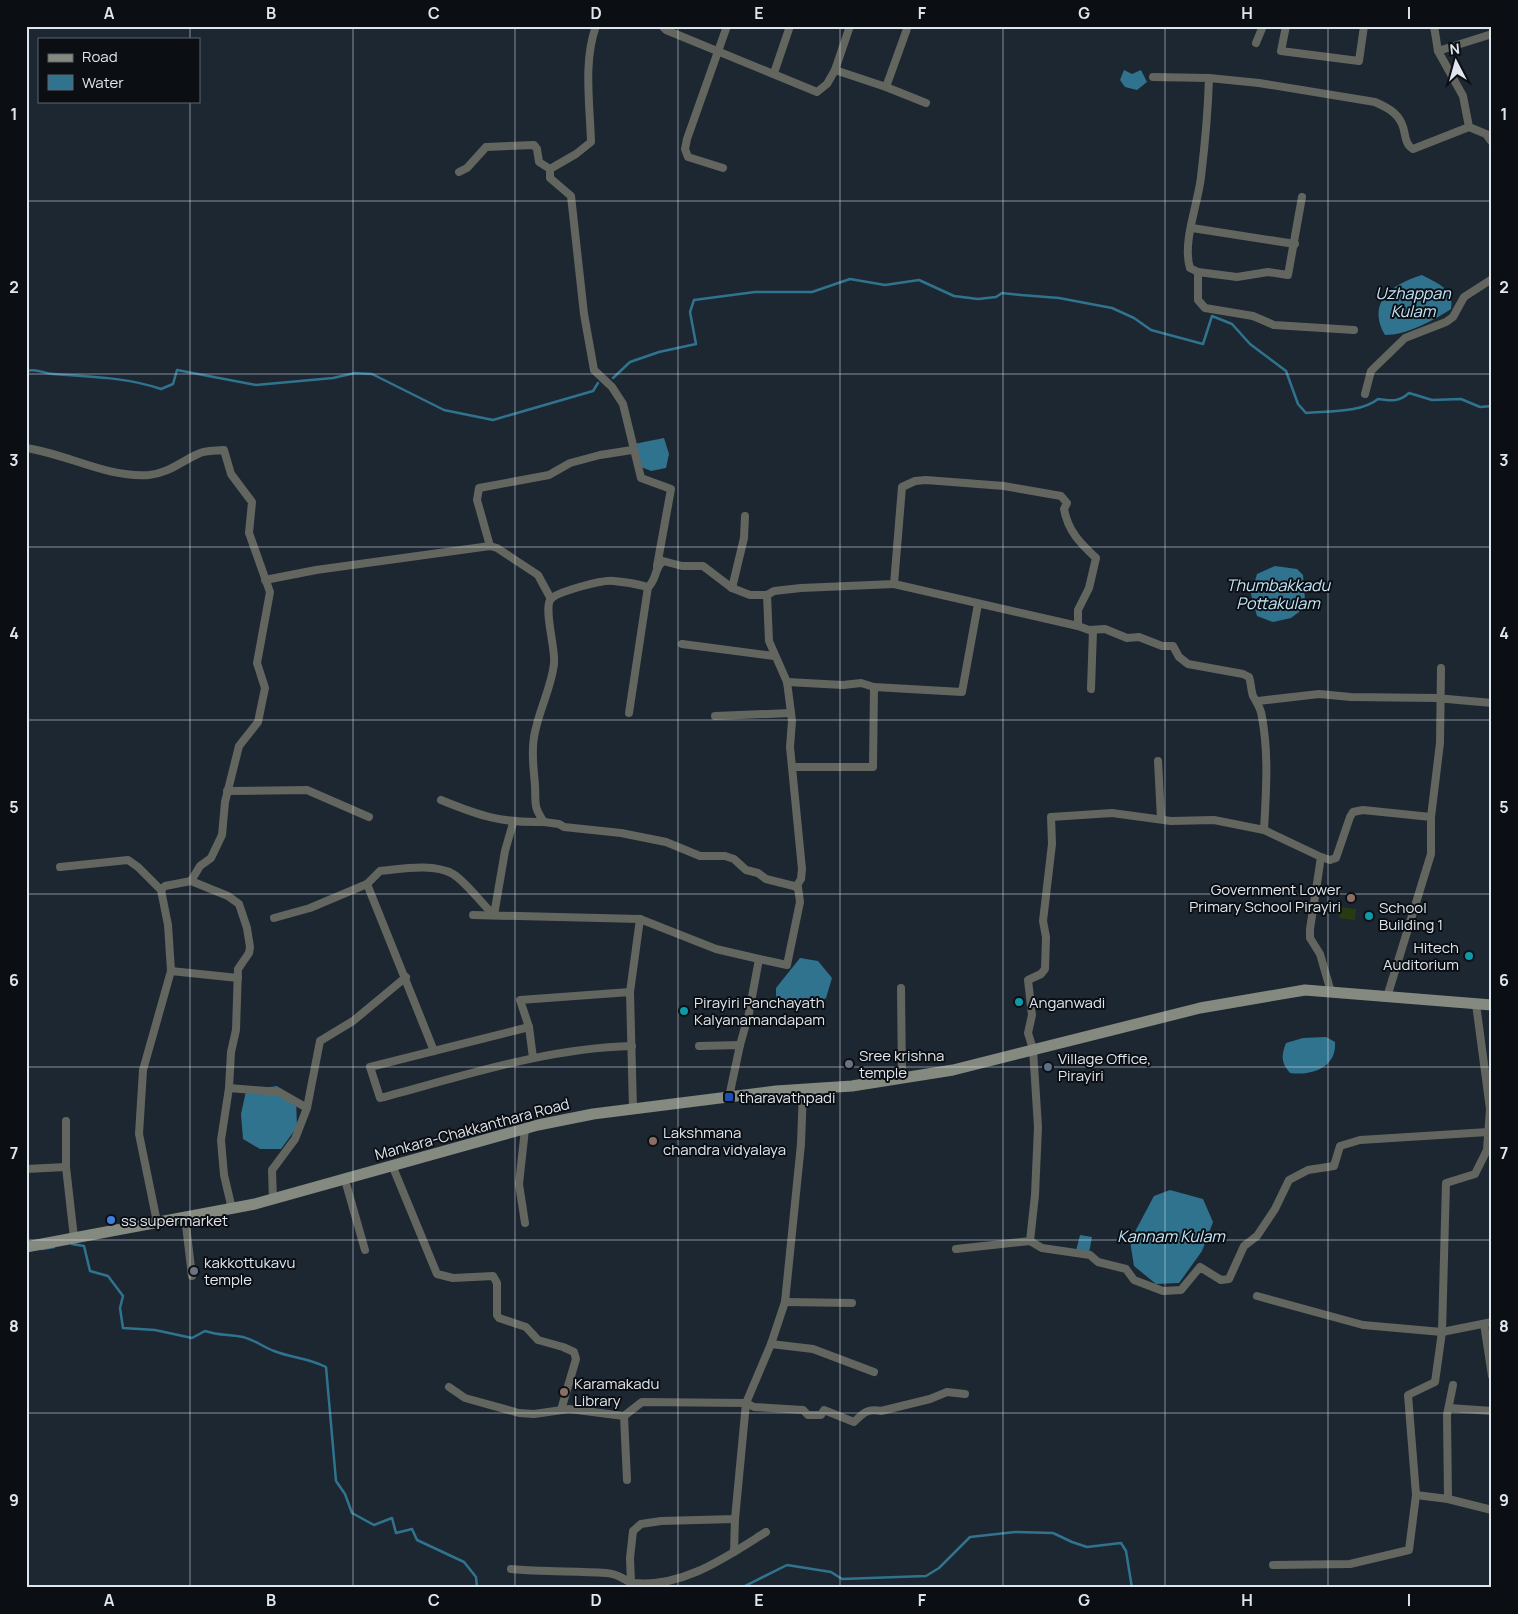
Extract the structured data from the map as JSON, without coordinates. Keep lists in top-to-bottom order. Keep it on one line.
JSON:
{"streets":{"main road":["Mankara-Chakkanthara Road"]},"water":["Uzhappan Kulam","Thumbakkadu Pottakulam","Kannam Kulam"],"places":{"other":["Government Lower Primary School Pirayiri","School Building 1","Hitech Auditorium","Anganwadi","Pirayiri Panchayath Kalyanamandapam","Sree krishna temple","Village Office, Pirayiri","Lakshmana chandra vidyalaya","ss supermarket","kakkottukavu temple","Karamakadu Library"],"transit":["tharavathpadi"]},"legend":["Road","Water"],"north":"top","grid":{"columns":["A","B","C","D","E","F","G","H","I"],"rows":["1","2","3","4","5","6","7","8","9"]}}
